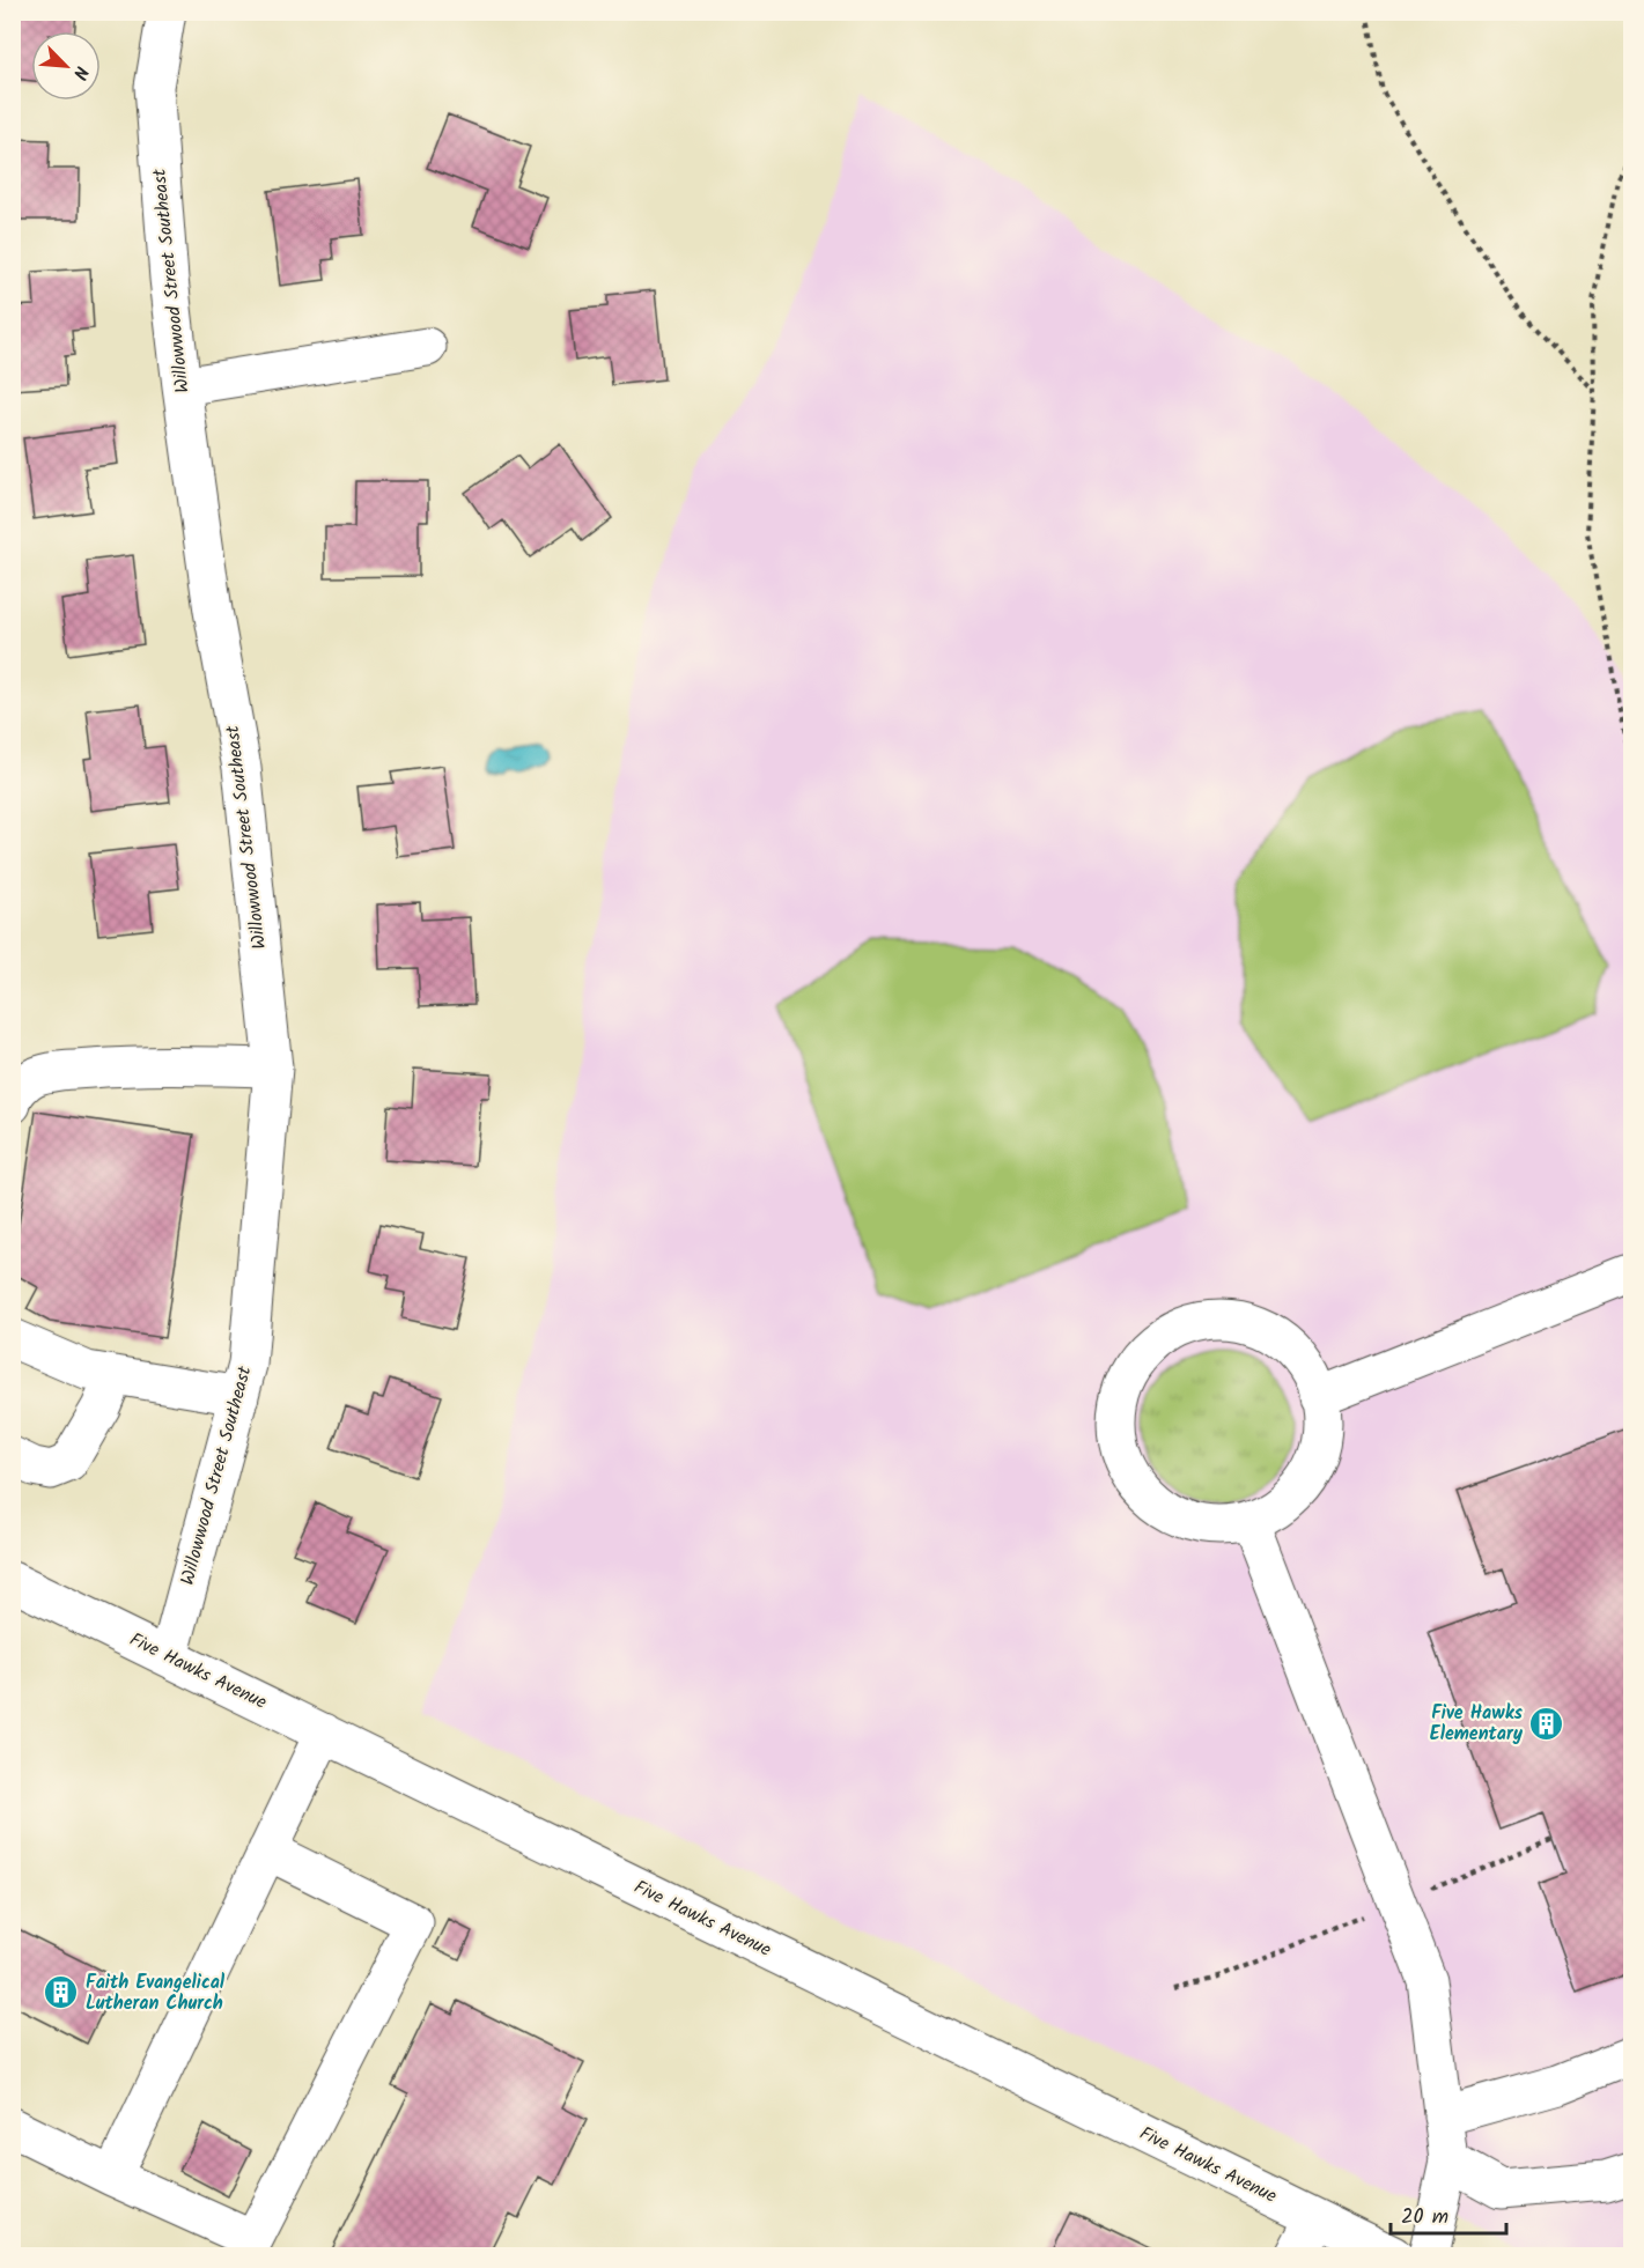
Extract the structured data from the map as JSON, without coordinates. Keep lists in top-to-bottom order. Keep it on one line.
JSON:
{"streets":{"street":["Willowwood Street Southeast","Five Hawks Avenue"]},"crossings":[["Willowwood Street Southeast","Five Hawks Avenue"]],"places":{"building":["Five Hawks Elementary","Faith Evangelical Lutheran Church"]},"scale_bar":"20 m","north":"bottom right"}
